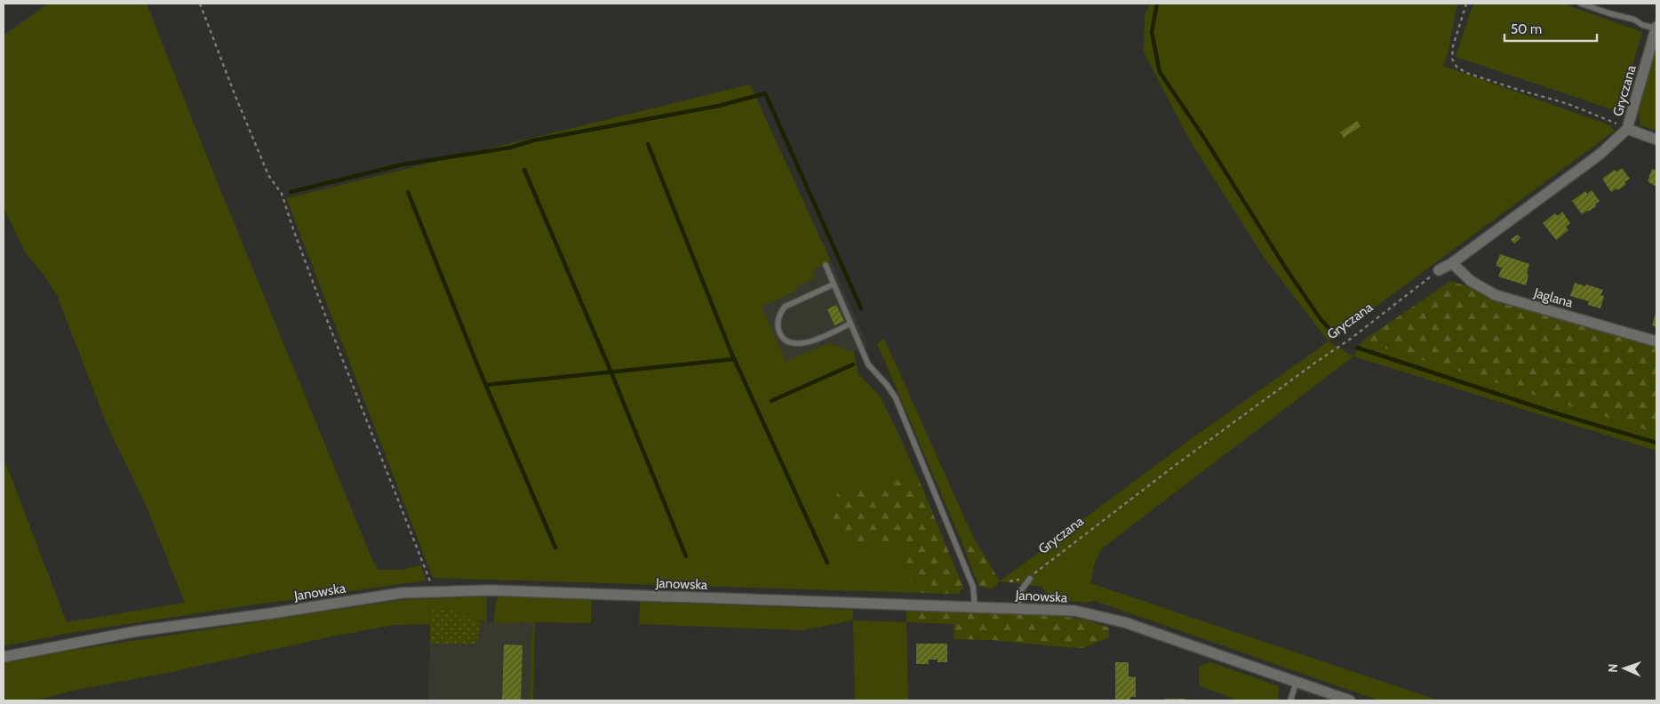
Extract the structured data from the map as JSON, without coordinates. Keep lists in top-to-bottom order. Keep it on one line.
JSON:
{"streets":{"street":["Gryczana","Jaglana","Janowska"]},"crossings":[["Gryczana","Jaglana"]],"scale_bar":"50 m","north":"left"}
